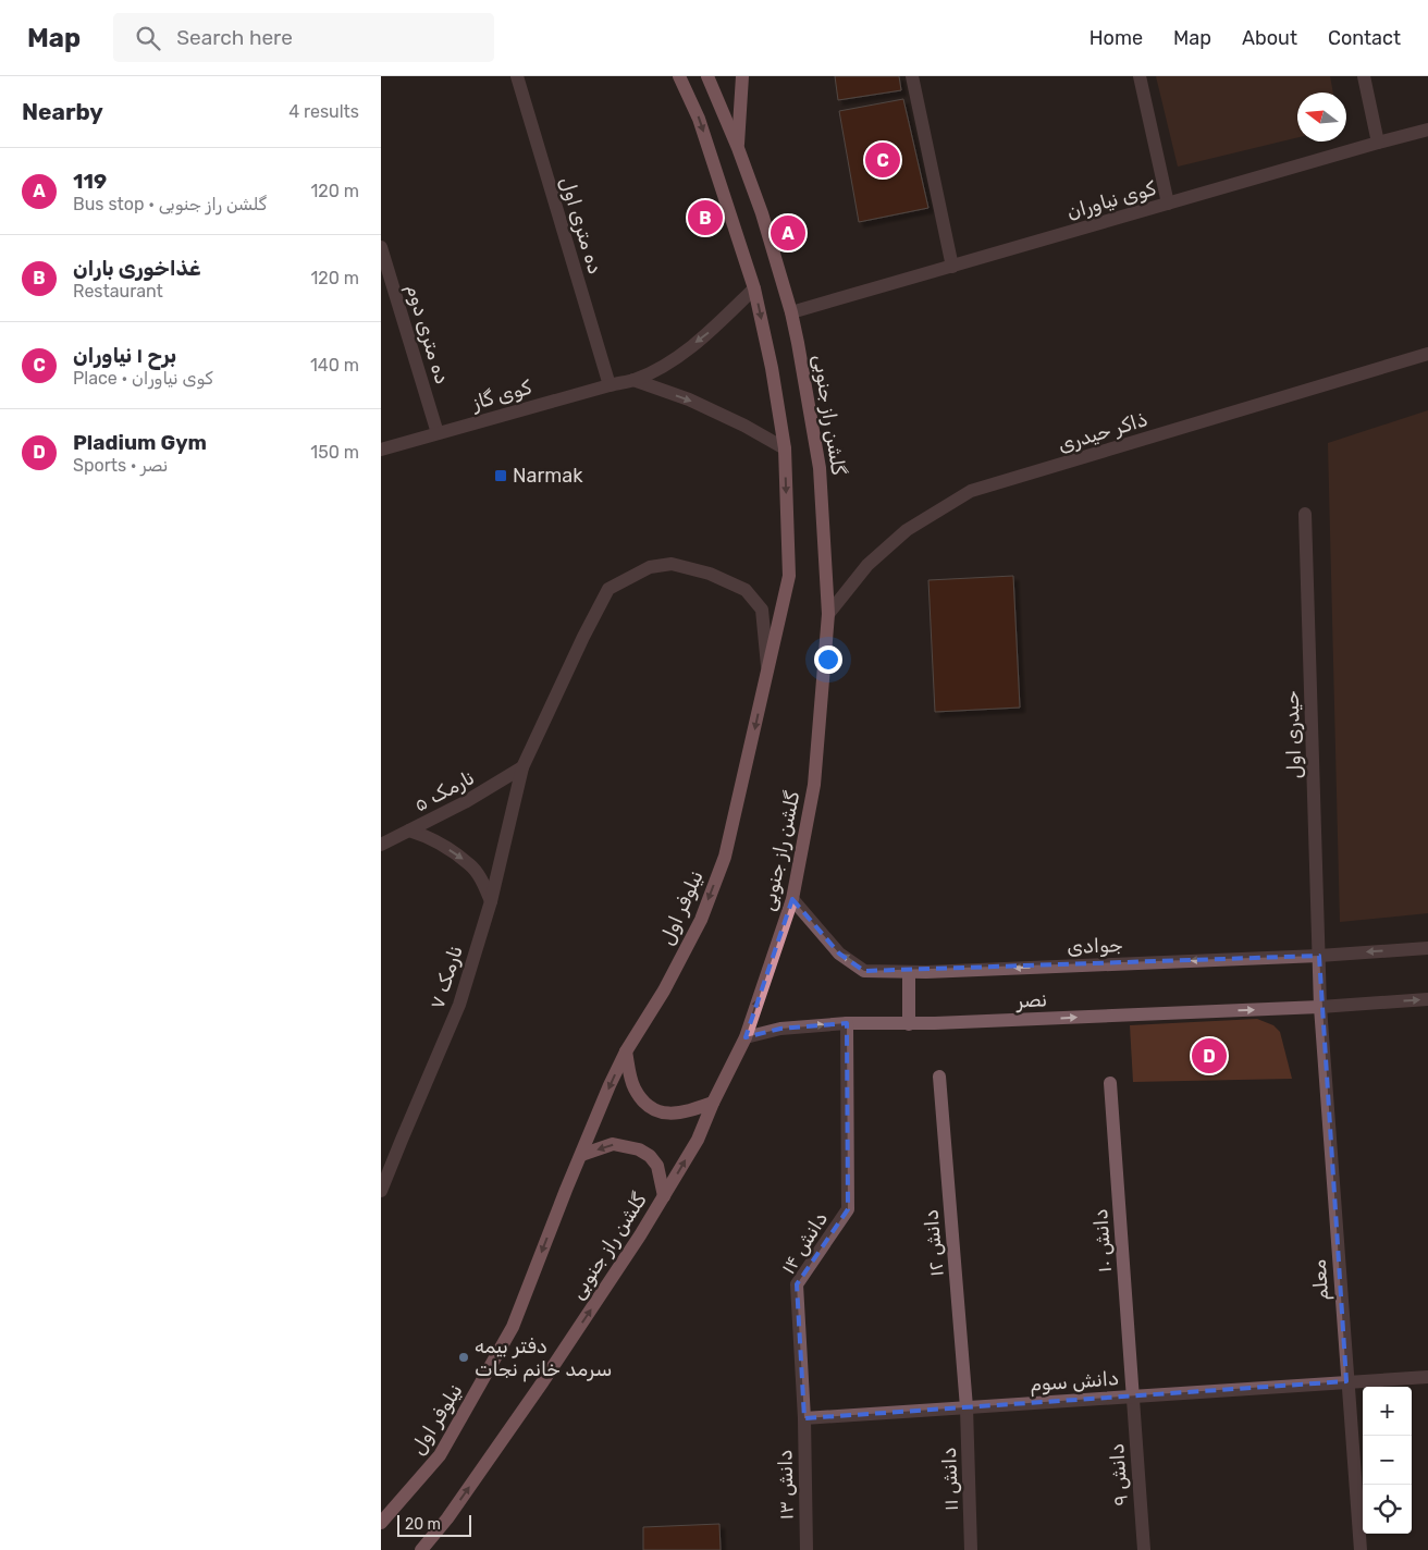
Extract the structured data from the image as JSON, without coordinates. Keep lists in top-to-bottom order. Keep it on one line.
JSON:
{"streets":{"main road":["گلشن راز جنوبی","نیلوفر اول"],"street":["کوی نیاوران","ده متری اول","ده متری دوم","کوی گاز","ذاکر حیدری","حیدری اول","نارمک ۵","جوادی","نارمک ۷","نصر","دانش ۱۰","دانش ۱۴","دانش ۱۲","معلم","دانش سوم","دانش ۹","دانش ۱۱","دانش ۱۳"]},"crossings":[["کوی نیاوران","گلشن راز جنوبی"],["ده متری اول","کوی گاز"],["ده متری دوم","کوی گاز"],["گلشن راز جنوبی","ذاکر حیدری"],["گلشن راز جنوبی","جوادی"],["گلشن راز جنوبی","نصر"],["حیدری اول","جوادی"],["حیدری اول","نصر"],["حیدری اول","معلم"],["نارمک ۵","نیلوفر اول"],["نارمک ۵","نارمک ۷"],["نیلوفر اول","نارمک ۷"],["نصر","دانش ۱۴"],["نصر","معلم"],["دانش ۱۰","دانش سوم"],["دانش ۱۰","دانش ۹"],["دانش ۱۴","دانش سوم"],["دانش ۱۴","دانش ۱۳"],["دانش ۱۲","دانش سوم"],["دانش ۱۲","دانش ۱۱"],["معلم","دانش سوم"],["دانش سوم","دانش ۹"],["دانش سوم","دانش ۱۱"],["دانش سوم","دانش ۱۳"]],"one_way":["کوی گاز","گلشن راز جنوبی","نیلوفر اول","جوادی","نصر"],"places":{"transit":["Narmak"],"other":["دفتر بیمه سرمد خانم نجات"]},"scale_bar":"20 m","north":"left","page":{"header":"Map","search":"Search here","nav":["Home","Map","About","Contact"],"heading":["Nearby","4 results"],"pins":["C","B","A","D"],"list":[{"mark":"A","name":"119","note":"Bus stop · گلشن راز جنوبی","value":"120 m"},{"mark":"B","name":"غذاخوری باران","note":"Restaurant","value":"120 m"},{"mark":"C","name":"برح ۱ نیاوران","note":"Place · کوی نیاوران","value":"140 m"},{"mark":"D","name":"Pladium Gym","note":"Sports · نصر","value":"150 m"}],"map_buttons":["+","−"],"scale":"20 m"}}
